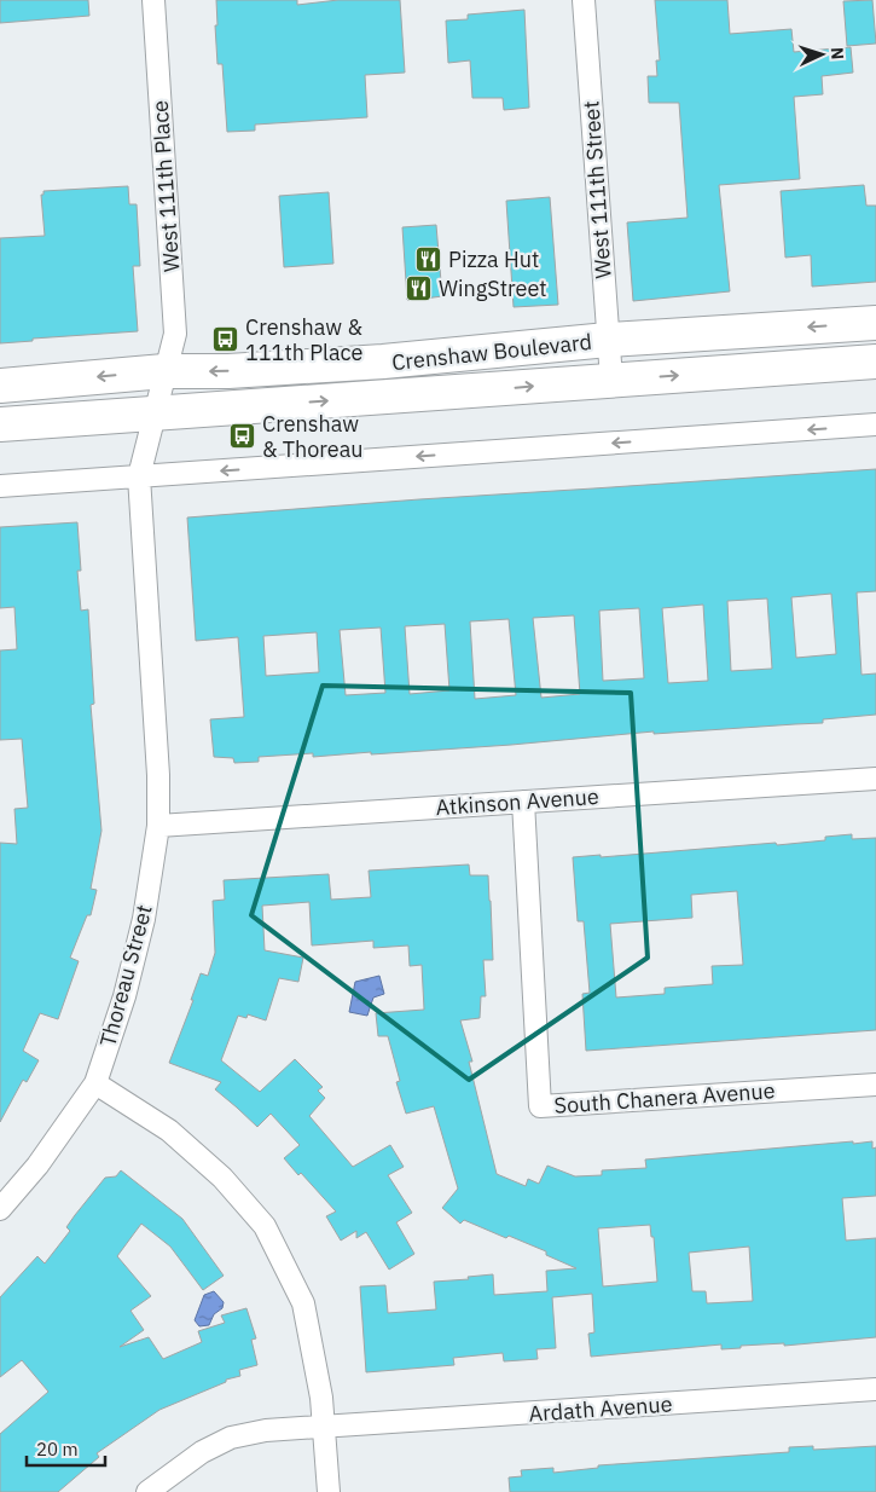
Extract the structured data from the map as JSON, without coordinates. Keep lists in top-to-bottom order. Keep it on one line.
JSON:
{"streets":{"main road":["Crenshaw Boulevard"],"street":["West 111th Place","West 111th Street","Atkinson Avenue","Thoreau Street","South Chanera Avenue","Ardath Avenue"]},"crossings":[["West 111th Place","Crenshaw Boulevard"],["West 111th Place","Thoreau Street"],["West 111th Street","Crenshaw Boulevard"],["Crenshaw Boulevard","Thoreau Street"],["Atkinson Avenue","Thoreau Street"],["Atkinson Avenue","South Chanera Avenue"]],"places":{"restaurant":["Pizza Hut","WingStreet"],"bus stop":["Crenshaw & 111th Place","Crenshaw & Thoreau"]},"scale_bar":"20 m","north":"right"}
